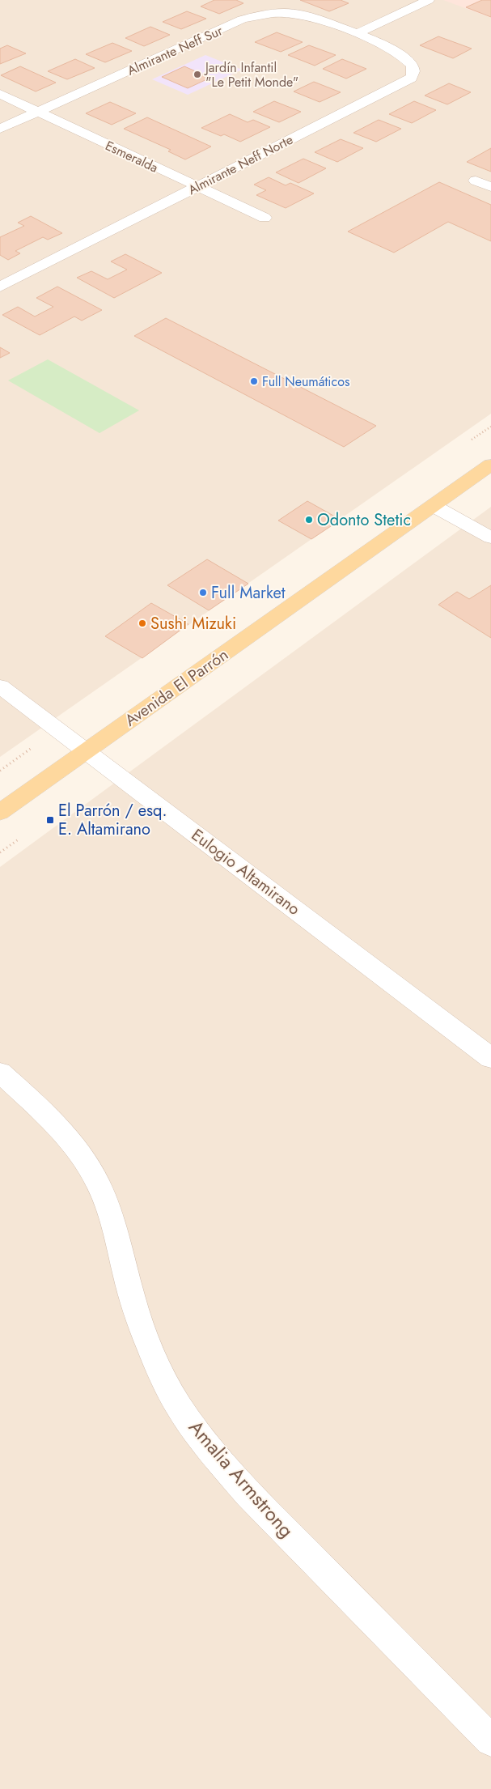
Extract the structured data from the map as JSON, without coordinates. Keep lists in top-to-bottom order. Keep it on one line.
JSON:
{"streets":{"main road":["Avenida El Parrón"],"street":["Almirante Neff Sur","Esmeralda","Almirante Neff Norte","Eulogio Altamirano","Amalia Armstrong"]},"crossings":[["Almirante Neff Sur","Esmeralda"],["Almirante Neff Sur","Almirante Neff Norte"],["Esmeralda","Almirante Neff Norte"],["Avenida El Parrón","Eulogio Altamirano"]],"places":{"other":["Jardín Infantil \"Le Petit Monde\"","Full Neumáticos","Odonto Stetic","Full Market","Sushi Mizuki"],"transit":["El Parrón / esq. E. Altamirano"]}}
